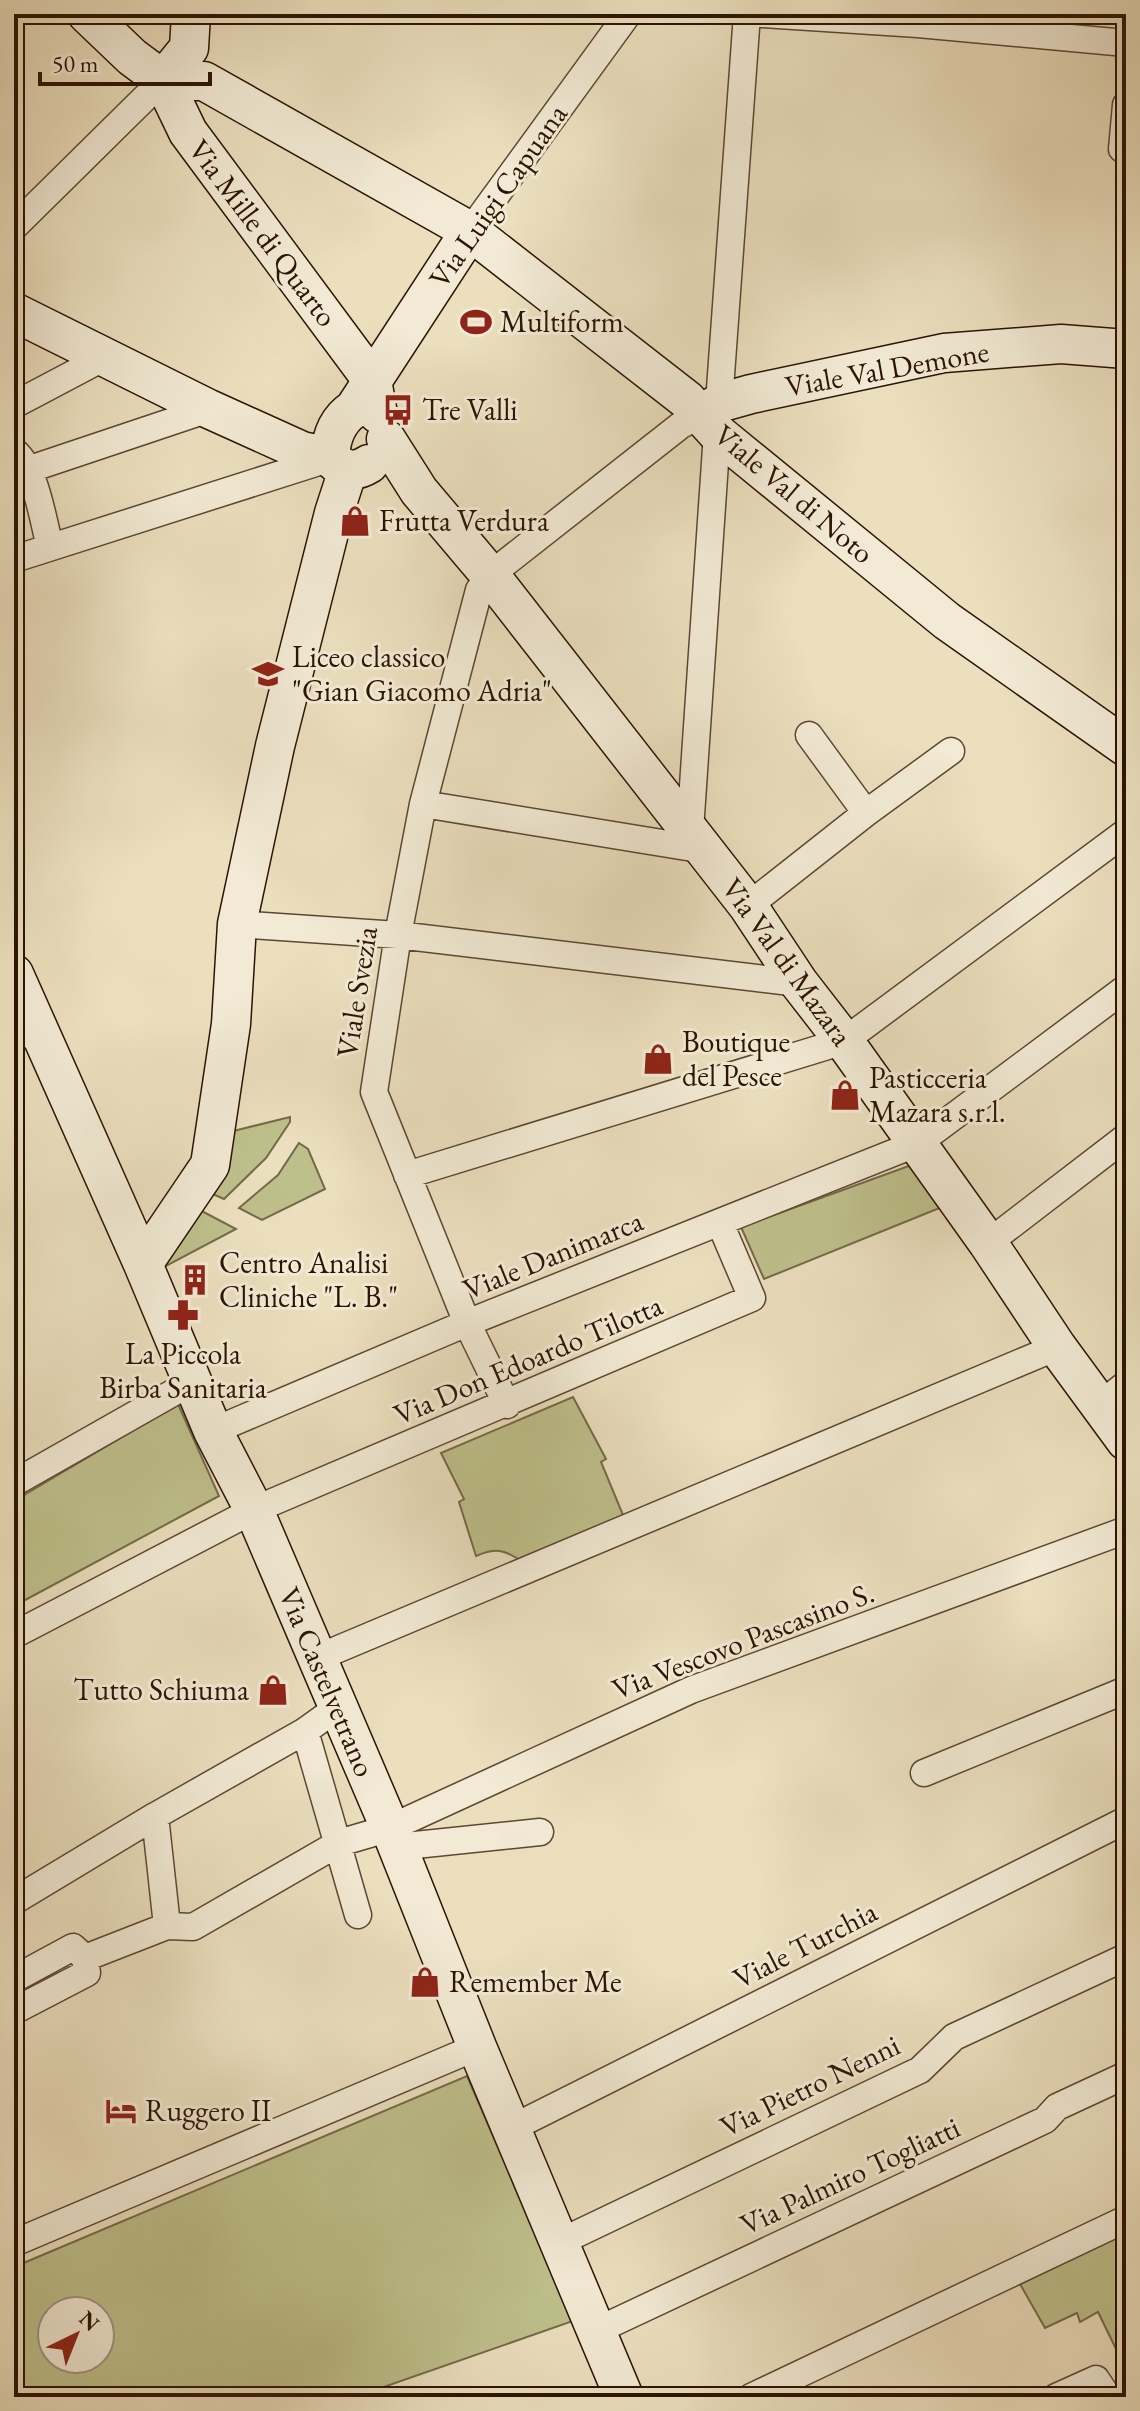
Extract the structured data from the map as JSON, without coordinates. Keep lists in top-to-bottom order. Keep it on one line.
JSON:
{"streets":{"street":["Via Luigi Capuana","Via Mille di Quarto","Viale Val Demone","Viale Val di Noto","Via Val di Mazara","Viale Svezia","Viale Danimarca","Via Don Edoardo Tilotta","Via Vescovo Pascasino S.","Via Castelvetrano","Viale Turchia","Via Pietro Nenni","Via Palmiro Togliatti"]},"crossings":[["Via Luigi Capuana","Via Mille di Quarto"],["Via Luigi Capuana","Viale Val di Noto"],["Via Mille di Quarto","Viale Val di Noto"],["Via Mille di Quarto","Via Val di Mazara"],["Viale Val Demone","Viale Val di Noto"],["Via Val di Mazara","Viale Svezia"],["Via Val di Mazara","Viale Danimarca"],["Viale Svezia","Viale Danimarca"],["Viale Svezia","Via Don Edoardo Tilotta"],["Viale Danimarca","Via Don Edoardo Tilotta"],["Viale Danimarca","Via Castelvetrano"],["Via Don Edoardo Tilotta","Via Castelvetrano"],["Via Vescovo Pascasino S.","Via Castelvetrano"],["Via Castelvetrano","Viale Turchia"],["Via Castelvetrano","Via Pietro Nenni"],["Via Castelvetrano","Via Palmiro Togliatti"]],"places":{"sports":["Multiform"],"bus stop":["Tre Valli"],"shop":["Frutta Verdura","Boutique del Pesce","Pasticceria Mazara s.r.l.","Tutto Schiuma","Remember Me"],"school or university":["Liceo classico \"Gian Giacomo Adria\""],"building":["Centro Analisi Cliniche \"L. B.\""],"pharmacy":["La Piccola Birba Sanitaria"],"hotel":["Ruggero II"]},"scale_bar":"50 m","north":"top right"}
